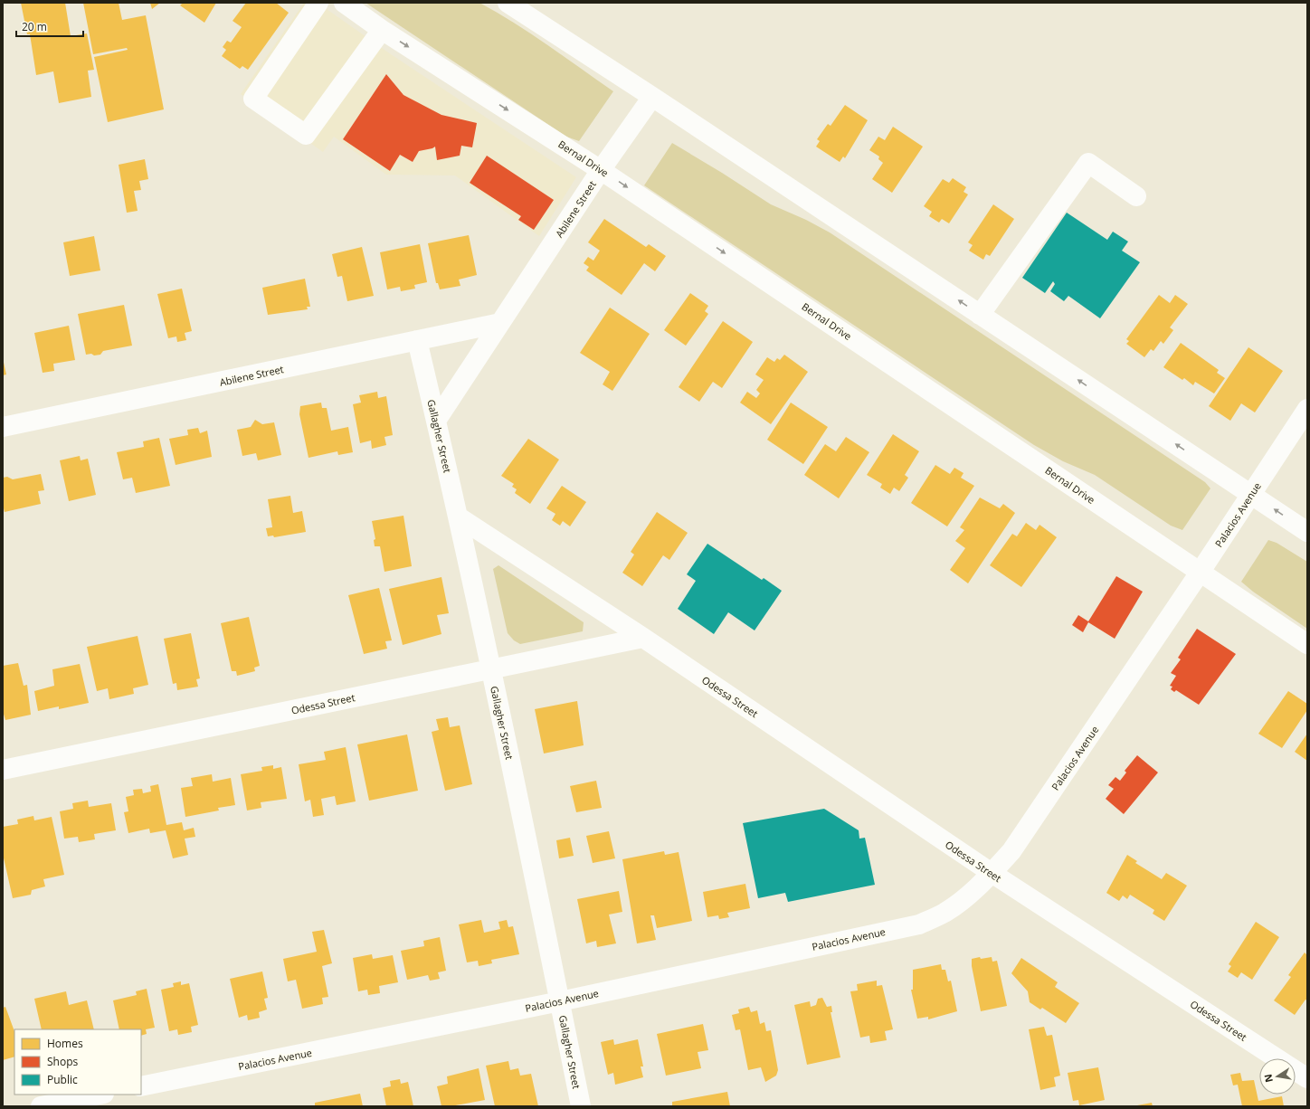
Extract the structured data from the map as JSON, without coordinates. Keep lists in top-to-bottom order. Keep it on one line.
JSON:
{"streets":{"street":["Bernal Drive","Abilene Street","Gallagher Street","Palacios Avenue","Odessa Street"]},"crossings":[["Bernal Drive","Abilene Street"],["Bernal Drive","Palacios Avenue"],["Abilene Street","Gallagher Street"],["Gallagher Street","Palacios Avenue"],["Gallagher Street","Odessa Street"],["Palacios Avenue","Odessa Street"]],"legend":["Homes","Shops","Public"],"scale_bar":"20 m","north":"left"}
